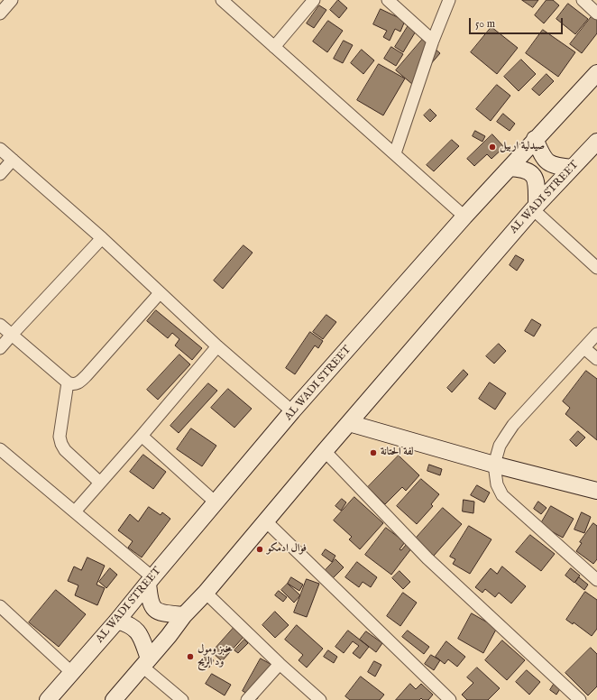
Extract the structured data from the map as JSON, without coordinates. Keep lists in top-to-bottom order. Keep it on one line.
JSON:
{"streets":{"main road":["AL WADI STREET"]},"places":["صيدلية اربيل","لفة الحتانة","فوال ادمكو","مخبز ومول ود الريح"],"scale_bar":"50 m"}
